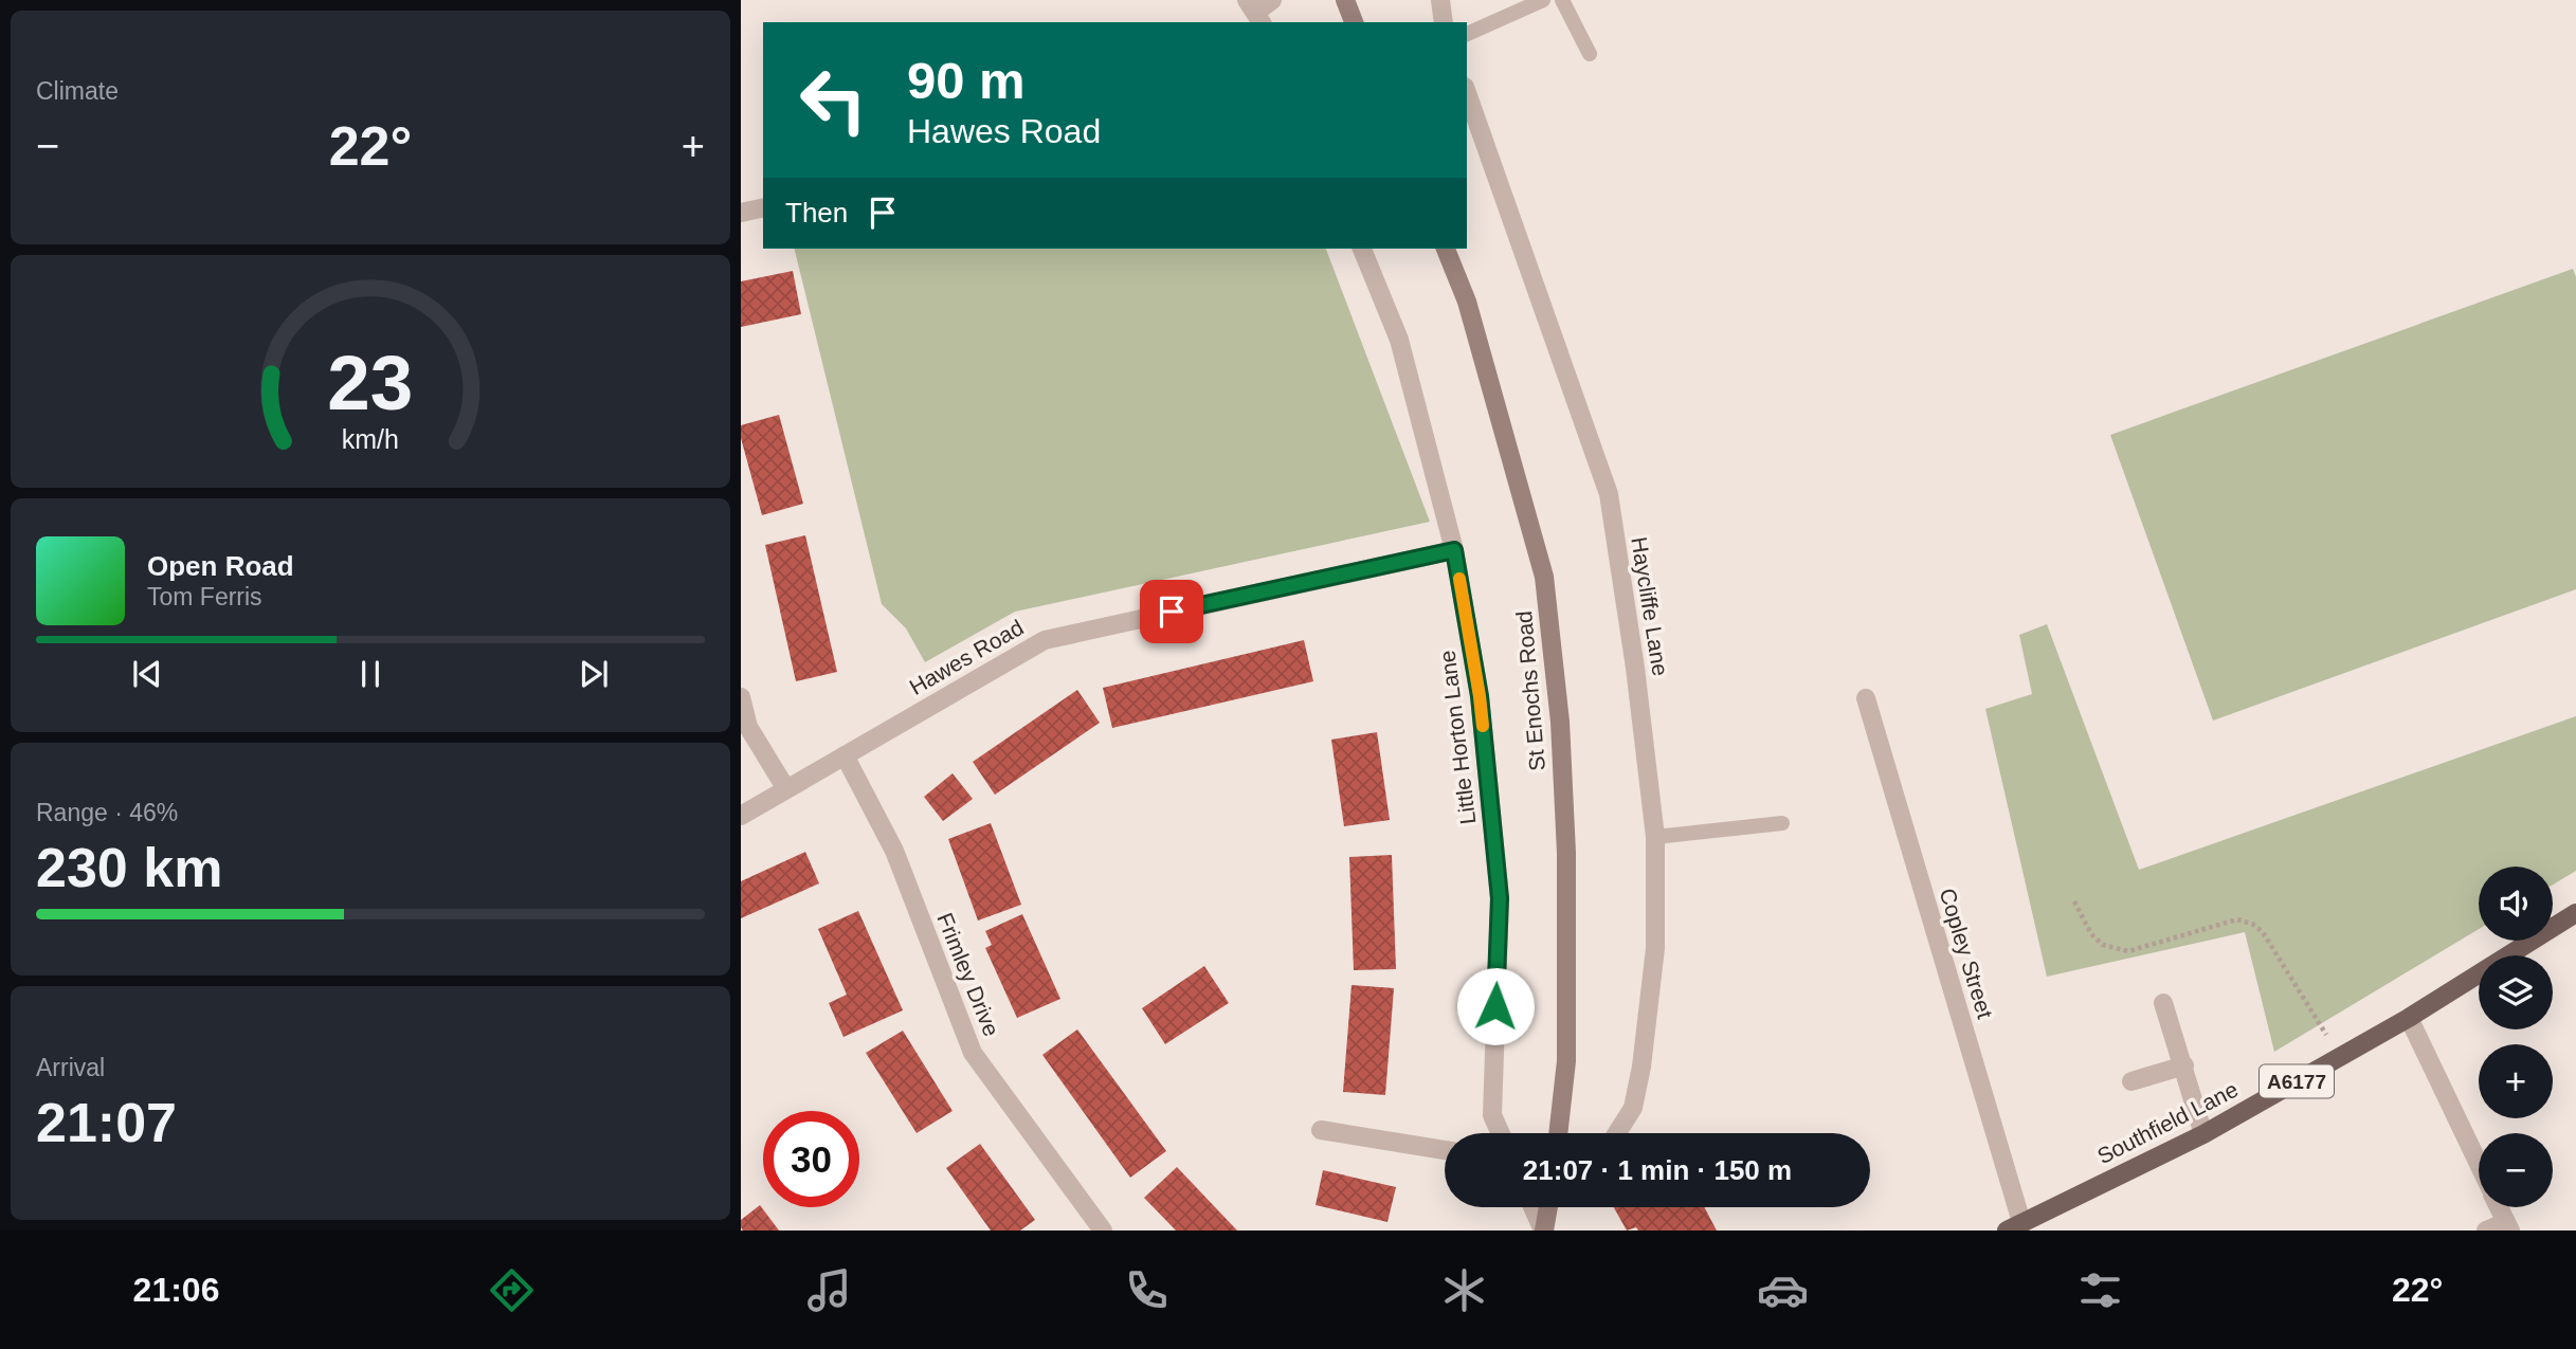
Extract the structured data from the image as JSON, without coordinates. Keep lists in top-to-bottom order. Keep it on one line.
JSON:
{"streets":{"main road":["A6177","Southfield Lane"],"street":["Haycliffe Lane","Hawes Road","St Enochs Road","Little Horton Lane","Copley Street","Frimley Drive"]},"crossings":[["Hawes Road","Little Horton Lane"],["Hawes Road","Frimley Drive"],["Copley Street","Southfield Lane"]],"page":{"tile":["Climate",["Range · 46%","230 km"],["Arrival","21:07"]],"turn":["90 m","Hawes Road"],"heat":["−","22°","+"],"then":"Then","song":["Open Road","Tom Ferris"],"map_buttons":["+","−"],"limit":"30","trip":"21:07 · 1 min · 150 m","tabs":["21:06","22°"],"gauge":["23","km/h"]}}
